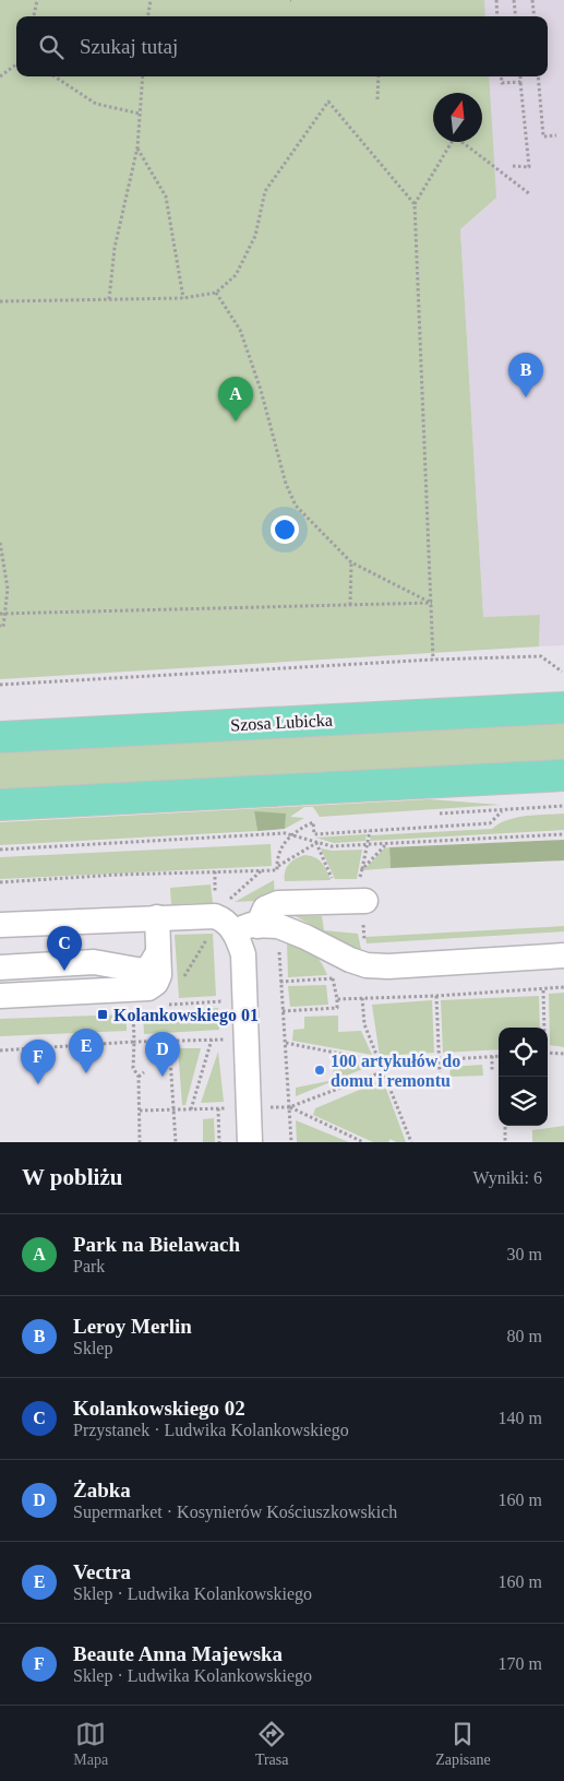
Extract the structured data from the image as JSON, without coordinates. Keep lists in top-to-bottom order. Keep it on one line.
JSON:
{"streets":{"main road":["Szosa Lubicka"]},"places":{"transit":["Kolankowskiego 01"],"other":["100 artykułów do domu i remontu"]},"north":"top","page":{"search":"Szukaj tutaj","pins":["B","A","C","E","D","F"],"heading":["W pobliżu","Wyniki: 6"],"list":[{"mark":"A","name":"Park na Bielawach","note":"Park","value":"30 m"},{"mark":"B","name":"Leroy Merlin","note":"Sklep","value":"80 m"},{"mark":"C","name":"Kolankowskiego 02","note":"Przystanek · Ludwika Kolankowskiego","value":"140 m"},{"mark":"D","name":"Żabka","note":"Supermarket · Kosynierów Kościuszkowskich","value":"160 m"},{"mark":"E","name":"Vectra","note":"Sklep · Ludwika Kolankowskiego","value":"160 m"},{"mark":"F","name":"Beaute Anna Majewska","note":"Sklep · Ludwika Kolankowskiego","value":"170 m"}],"nav":["Mapa","Trasa","Zapisane"]}}
